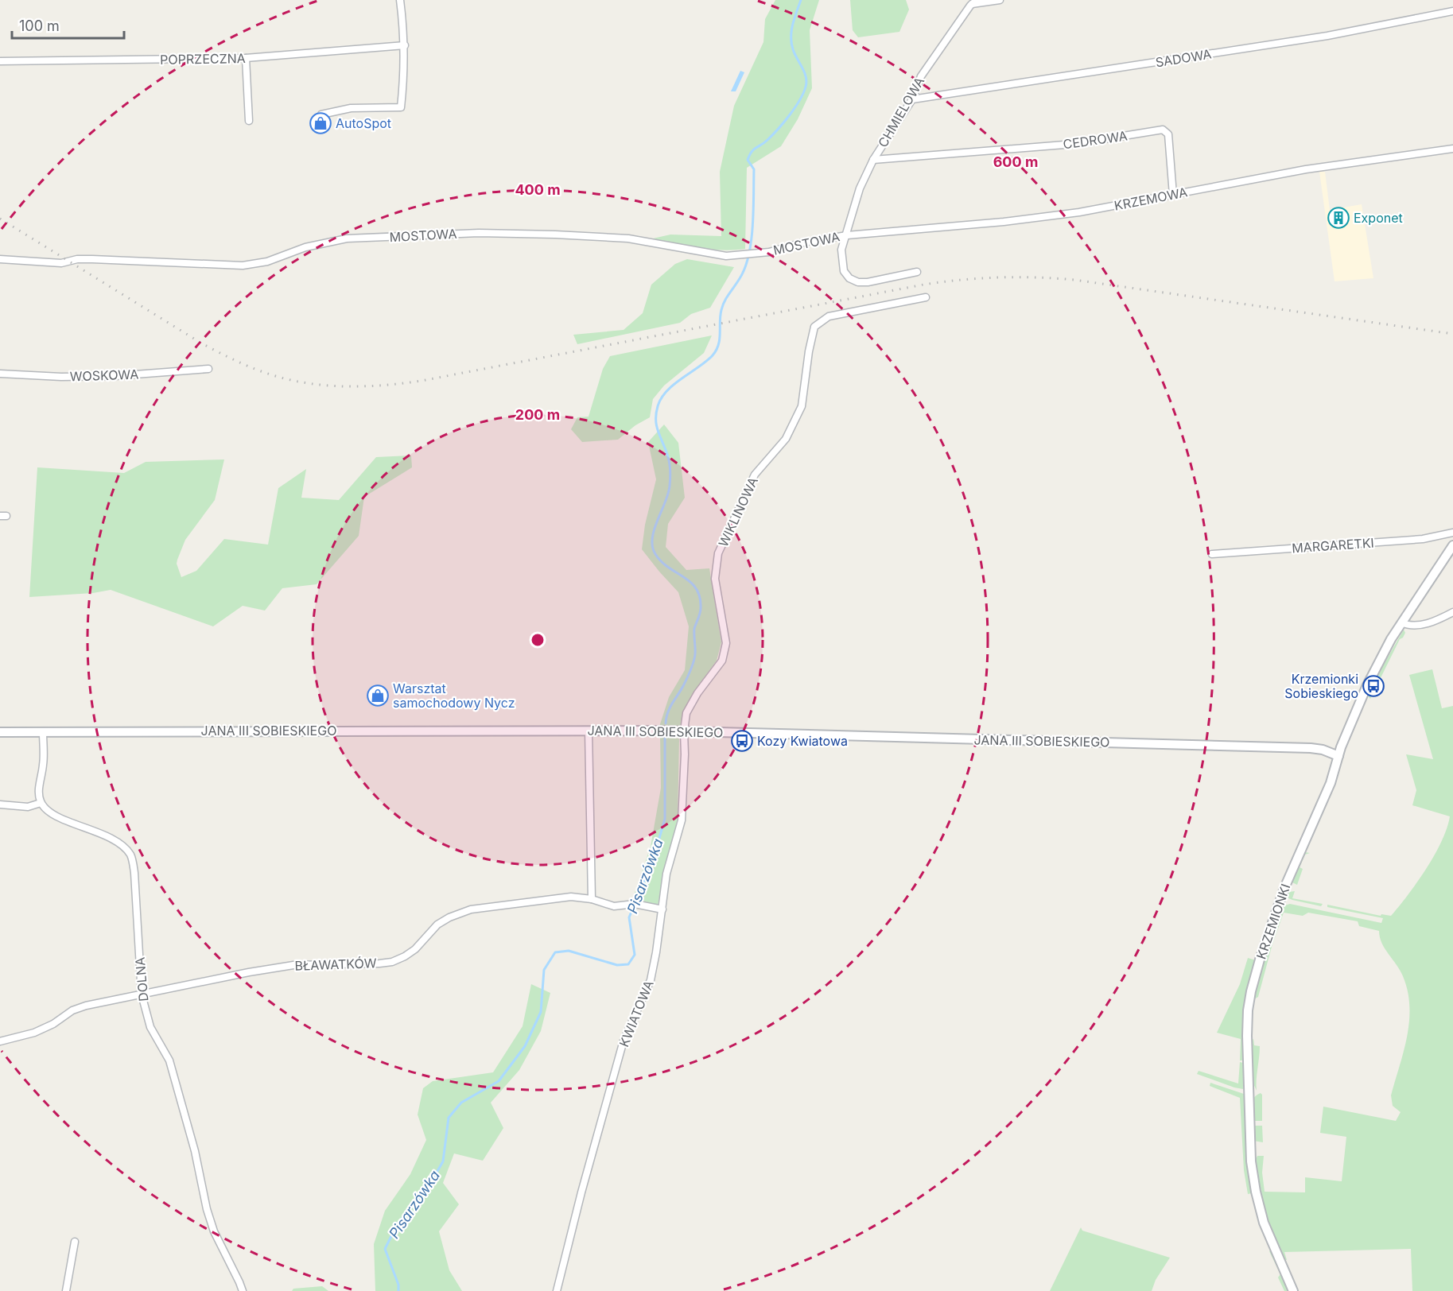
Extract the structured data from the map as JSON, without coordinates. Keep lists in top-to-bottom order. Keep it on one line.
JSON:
{"streets":{"street":["SADOWA","POPRZECZNA","CHMIELOWA","CEDROWA","KRZEMOWA","MOSTOWA","WOSKOWA","WIKLINOWA","MARGARETKI","JANA III SOBIESKIEGO","KRZEMIONKI","BŁAWATKÓW","DOLNA","KWIATOWA"]},"crossings":[["SADOWA","CHMIELOWA"],["CHMIELOWA","CEDROWA"],["CHMIELOWA","KRZEMOWA"],["CHMIELOWA","MOSTOWA"],["CEDROWA","KRZEMOWA"],["KRZEMOWA","MOSTOWA"],["WIKLINOWA","JANA III SOBIESKIEGO"],["WIKLINOWA","KWIATOWA"],["JANA III SOBIESKIEGO","KRZEMIONKI"],["JANA III SOBIESKIEGO","KWIATOWA"],["BŁAWATKÓW","DOLNA"],["BŁAWATKÓW","KWIATOWA"]],"water":["Pisarzówka"],"places":{"shop":["AutoSpot","Warsztat samochodowy Nycz"],"building":["Exponet"],"bus stop":["Krzemionki Sobieskiego","Kozy Kwiatowa"]},"scale_bar":"100 m","rings":["600 m","400 m","200 m"]}
